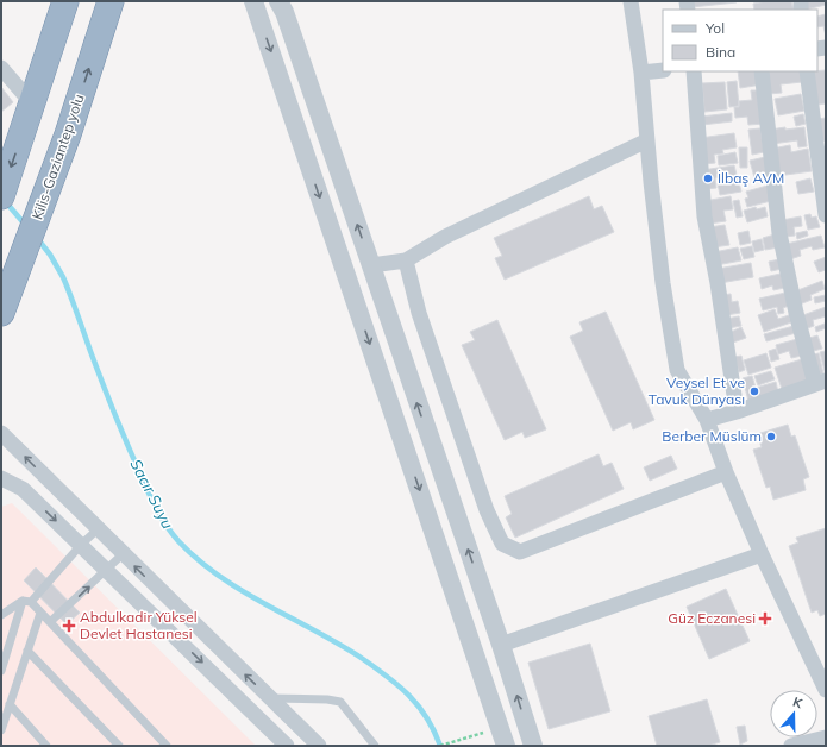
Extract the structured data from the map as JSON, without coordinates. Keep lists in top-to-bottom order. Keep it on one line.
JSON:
{"streets":{"highway":["Kilis-Gaziantep yolu"]},"water":["Sacır Suyu"],"places":{"other":["İlbaş AVM","Veysel Et ve Tavuk Dünyası","Berber Müslüm"],"health":["Güz Eczanesi","Abdulkadir Yüksel Devlet Hastanesi"]},"legend":["Yol","Bina"],"north":"top"}
